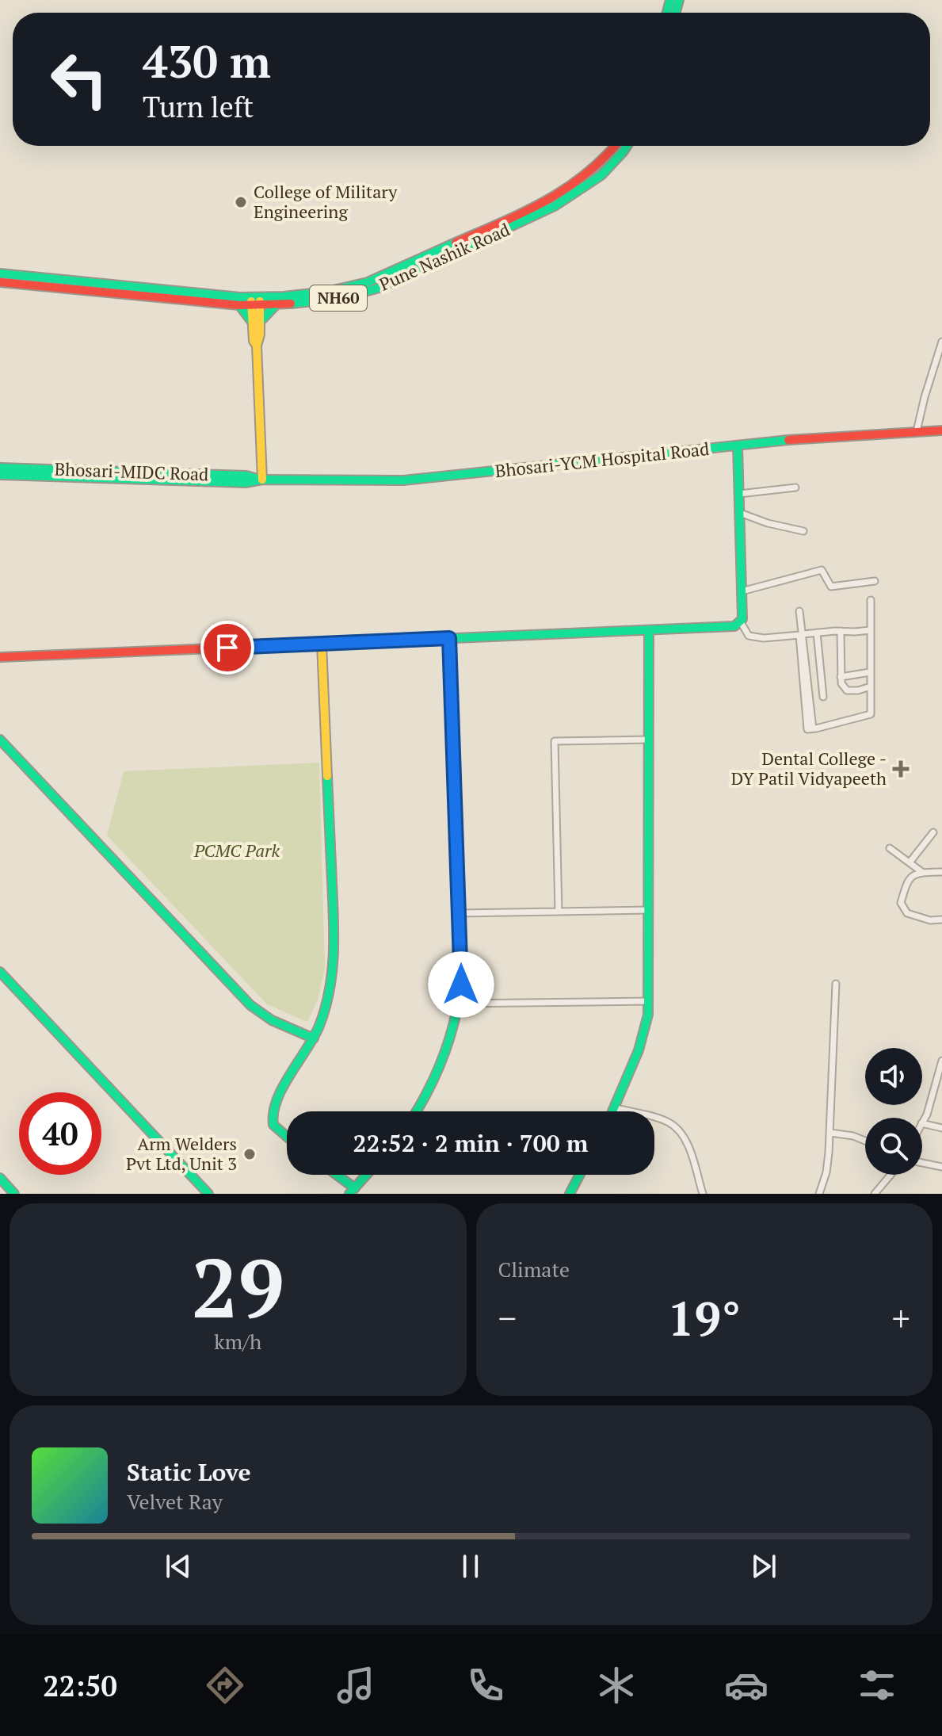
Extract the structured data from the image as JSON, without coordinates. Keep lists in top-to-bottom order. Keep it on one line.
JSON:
{"streets":{"main road":["Pune Nashik Road","NH60","Bhosari-YCM Hospital Road","Bhosari-MIDC Road"]},"crossings":[["Bhosari-YCM Hospital Road","Bhosari-MIDC Road"]],"parks":["PCMC Park"],"places":{"other":["College of Military Engineering","Arm Welders Pvt Ltd, Unit 3"],"health":["Dental College - DY Patil Vidyapeeth"]},"page":{"turn":["430 m","Turn left"],"limit":"40","trip":"22:52 · 2 min · 700 m","tile":[["29","km/h"],"Climate"],"heat":["−","19°","+"],"song":["Static Love","Velvet Ray"],"tabs":"22:50"}}
